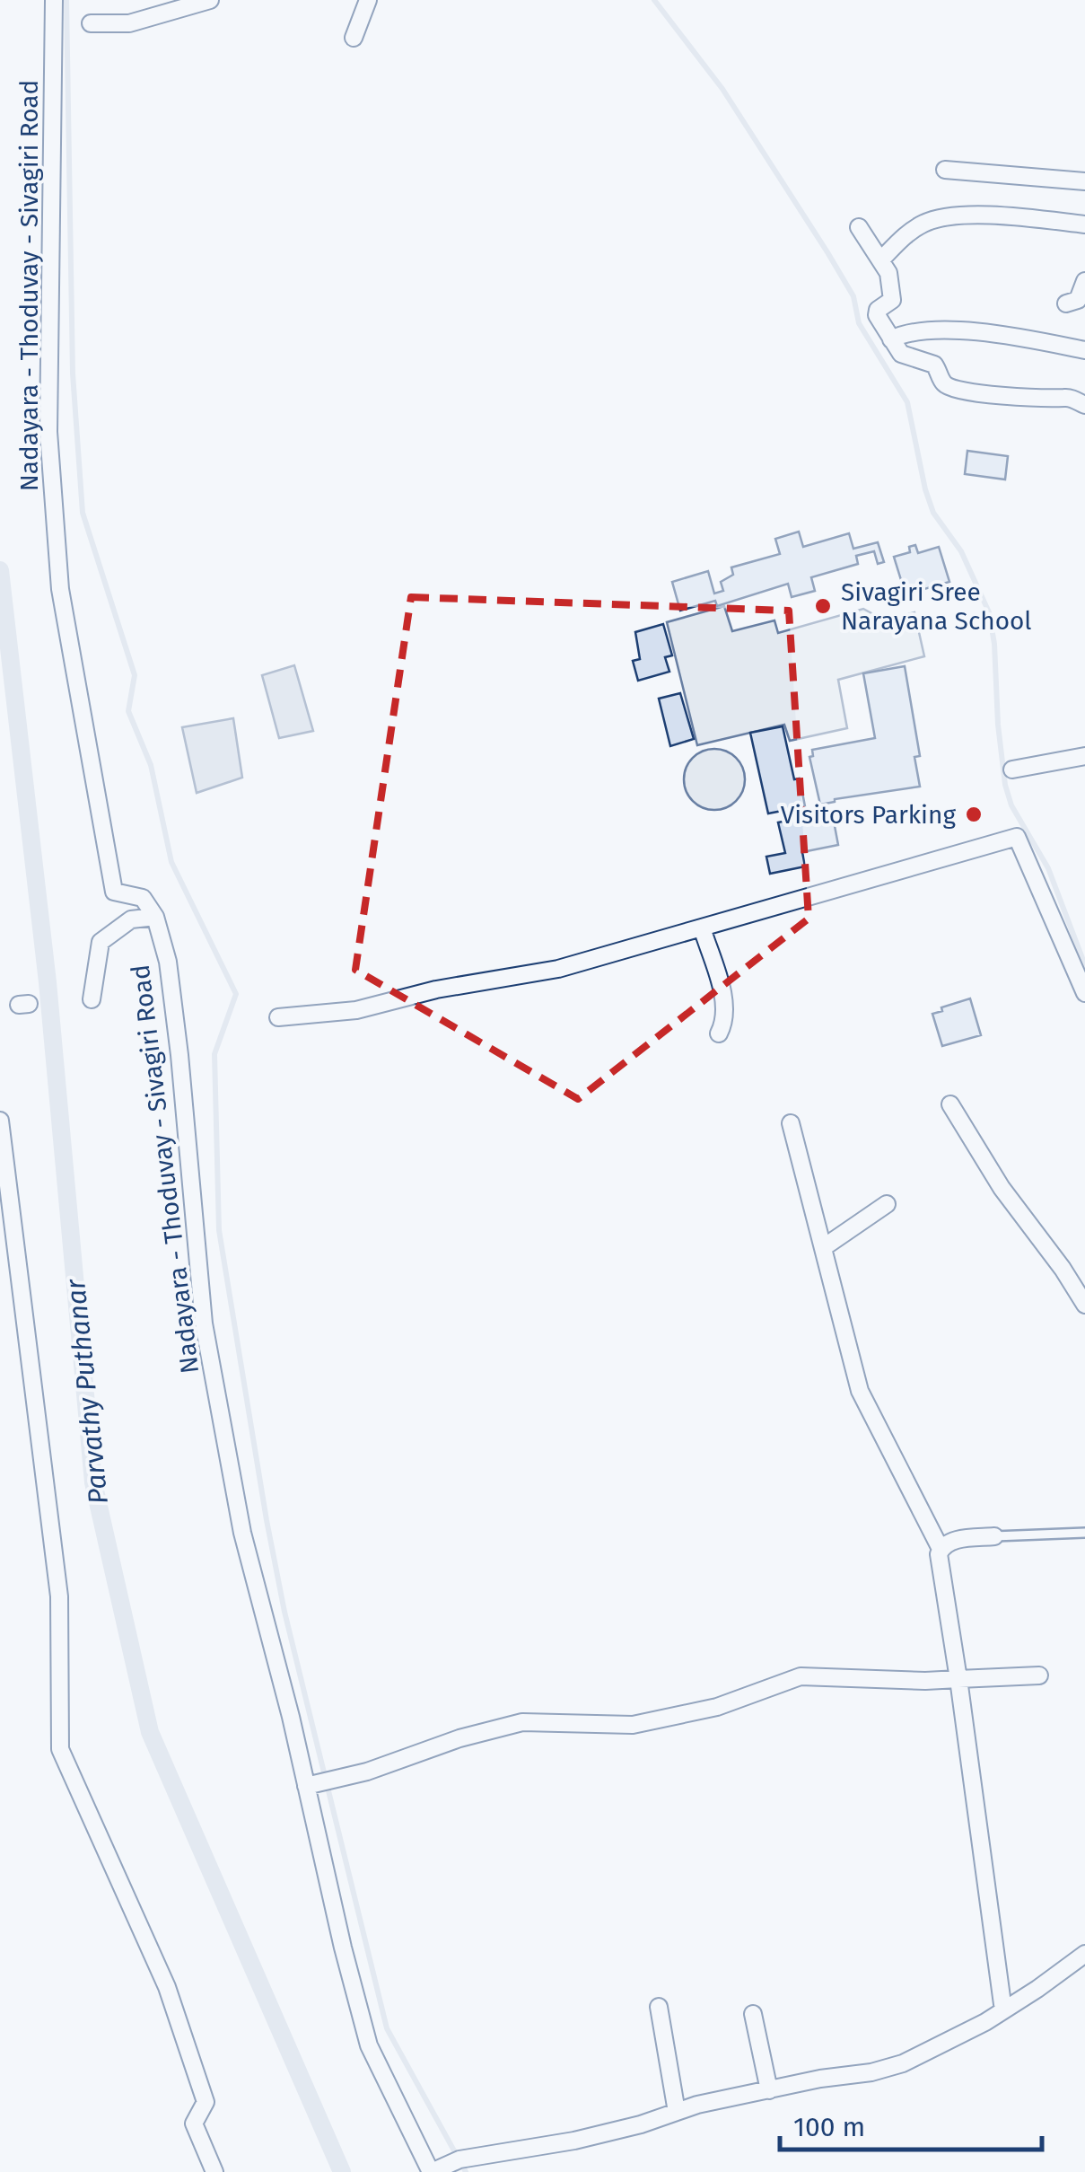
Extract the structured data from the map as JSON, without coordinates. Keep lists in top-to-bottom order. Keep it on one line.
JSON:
{"streets":{"street":["Nadayara - Thoduvay - Sivagiri Road"]},"water":["Parvathy Puthanar"],"places":["Sivagiri Sree Narayana School","Visitors Parking"],"scale_bar":"100 m"}
